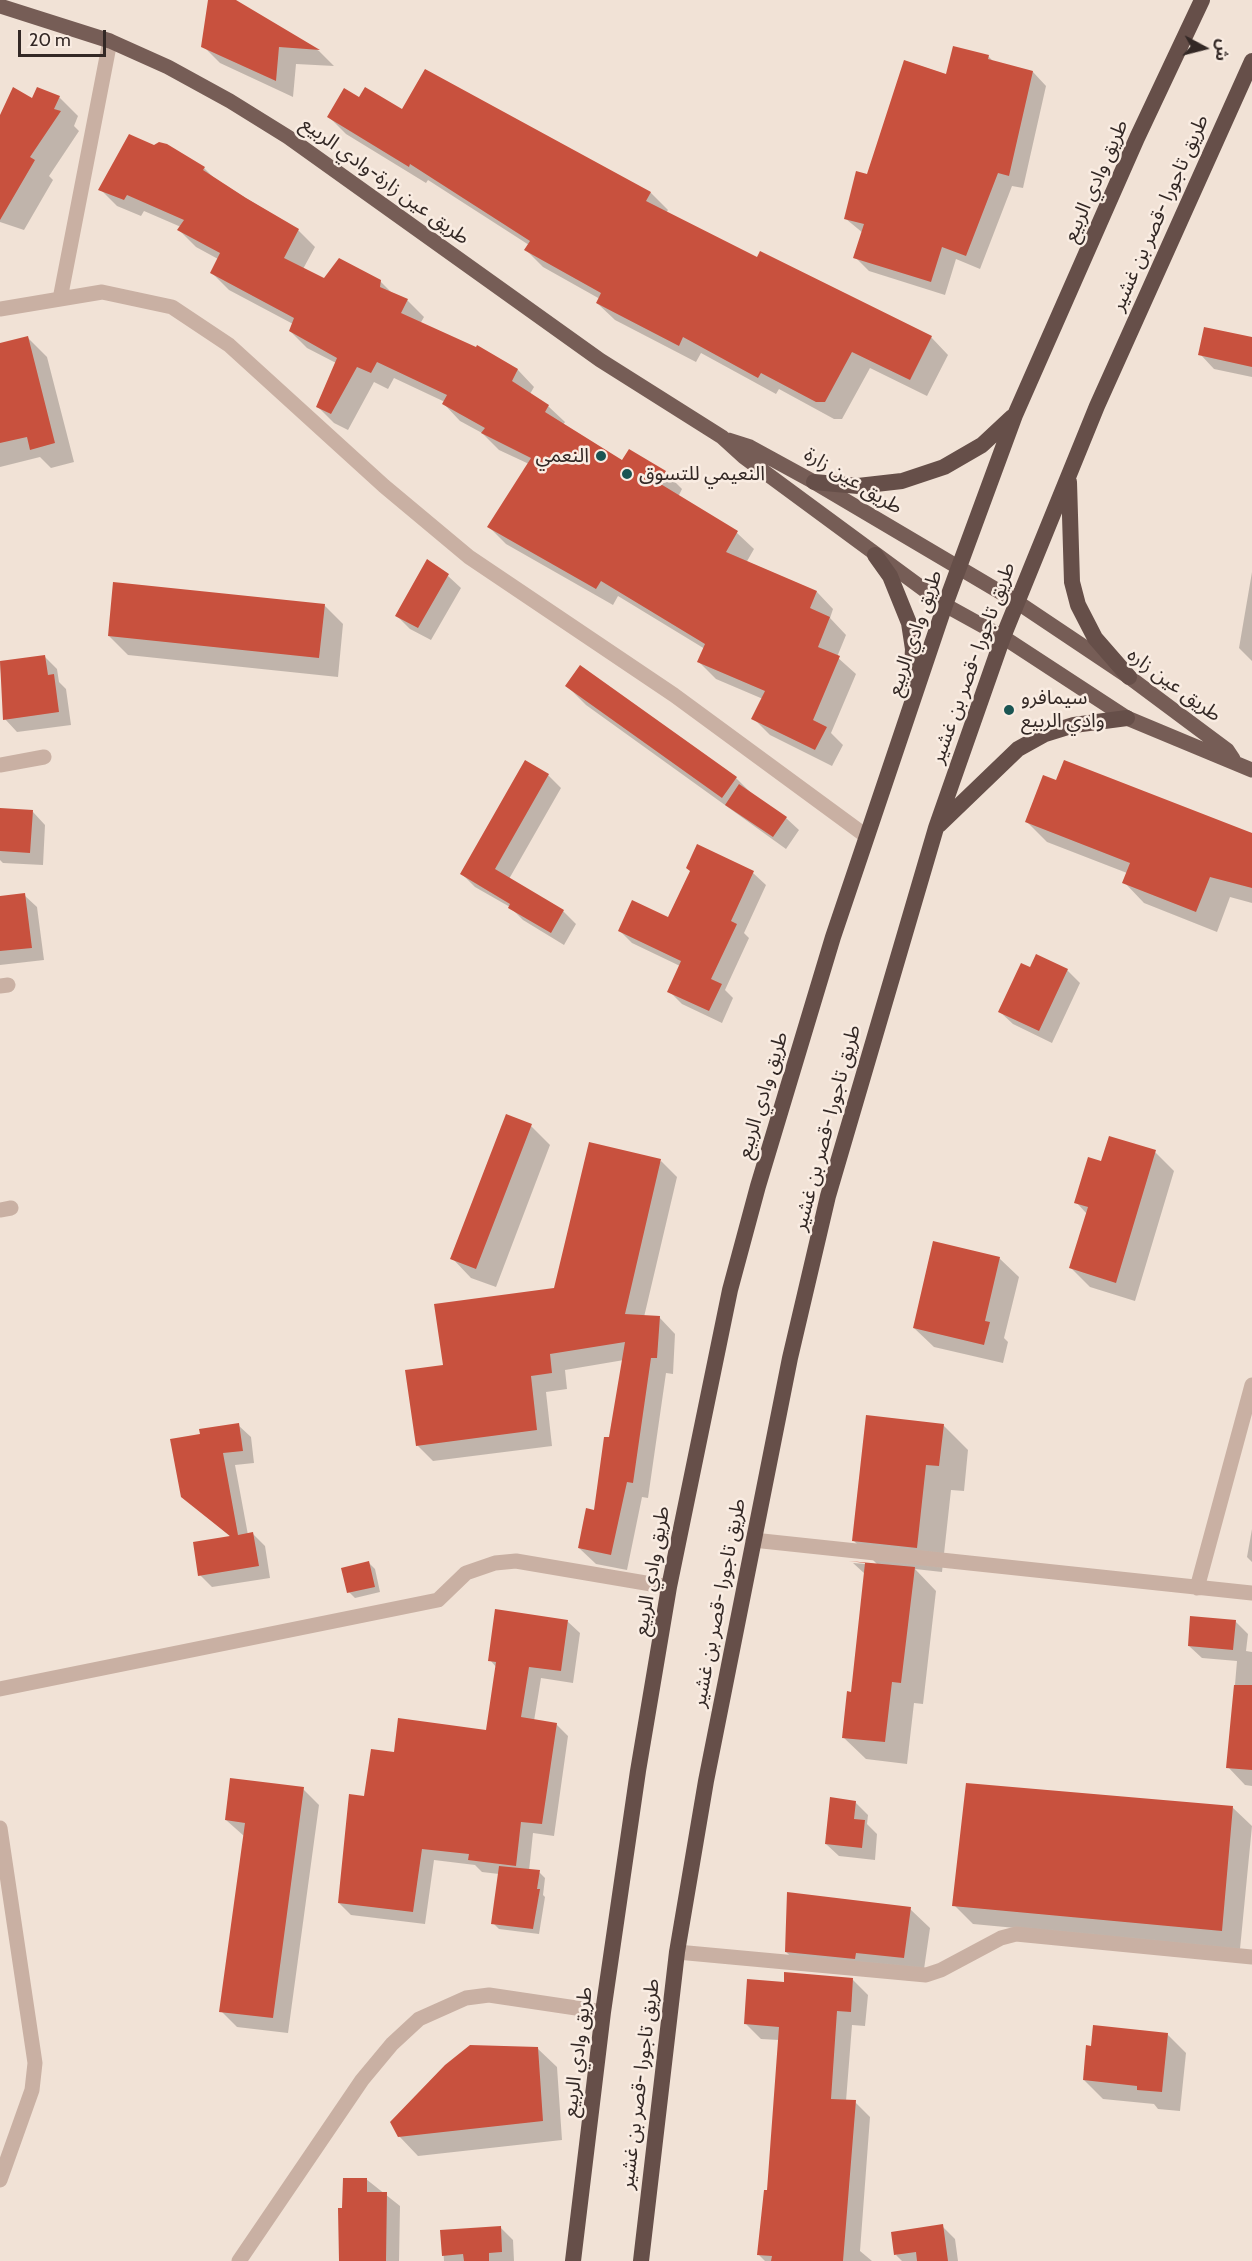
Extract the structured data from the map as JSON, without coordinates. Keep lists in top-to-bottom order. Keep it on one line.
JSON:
{"streets":{"highway":["طريق وادي الربيع","طريق تاجورا -قصر بن غشير"],"main road":["طريق عين زارة-وادي الربيع","طريق عين زارة","طريق عين زاره"]},"crossings":[["طريق عين زارة-وادي الربيع","طريق عين زارة"],["طريق عين زارة-وادي الربيع","طريق عين زاره"],["طريق وادي الربيع","طريق عين زارة"],["طريق وادي الربيع","طريق عين زاره"],["طريق تاجورا -قصر بن غشير","طريق عين زاره"],["طريق عين زارة","طريق عين زاره"]],"places":["النعمي","النعيمي للتسوق","سيمافرو وادي الربيع"],"scale_bar":"20 m","north":"right"}
